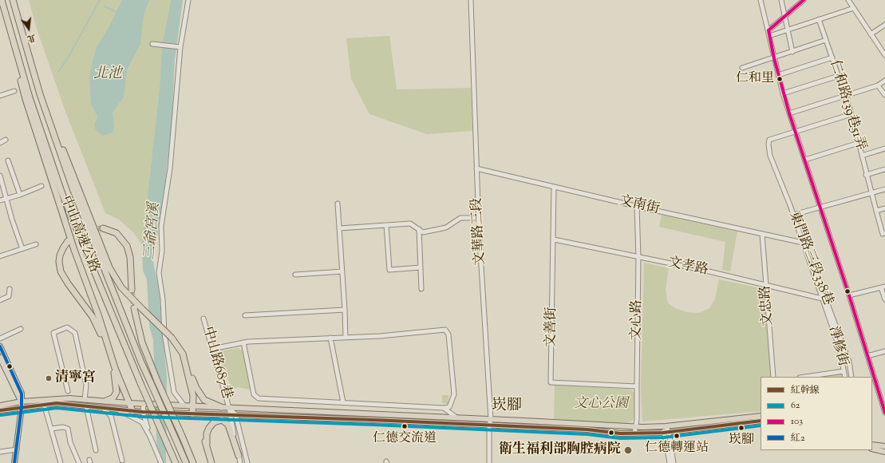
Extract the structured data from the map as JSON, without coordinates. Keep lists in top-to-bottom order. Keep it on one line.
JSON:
{"streets":{"highway":["中山高速公路"],"street":["仁和路139巷51弄","文南街","文華路三段","東門路三段338巷","文孝路","文忠路","文心路","文善街","淨修街","中山路687巷"]},"crossings":[["文南街","文華路三段"],["文南街","東門路三段338巷"],["文南街","文忠路"],["文南街","文心路"],["文南街","文善街"],["文南街","淨修街"],["東門路三段338巷","淨修街"],["文孝路","文忠路"],["文孝路","文心路"],["文孝路","文善街"],["文孝路","淨修街"],["文心路","文善街"]],"districts":["崁腳"],"water":["北池","三爺宮溪"],"parks":["文心公園"],"places":["仁和里","清寧宮","仁德交流道","崁腳","仁德轉運站","衛生福利部胸腔病院"],"lines":["transit line 103","transit line 紅2","transit line 紅幹線","transit line 62"],"legend":["紅幹線","62","103","紅2"],"north":"bottom"}
